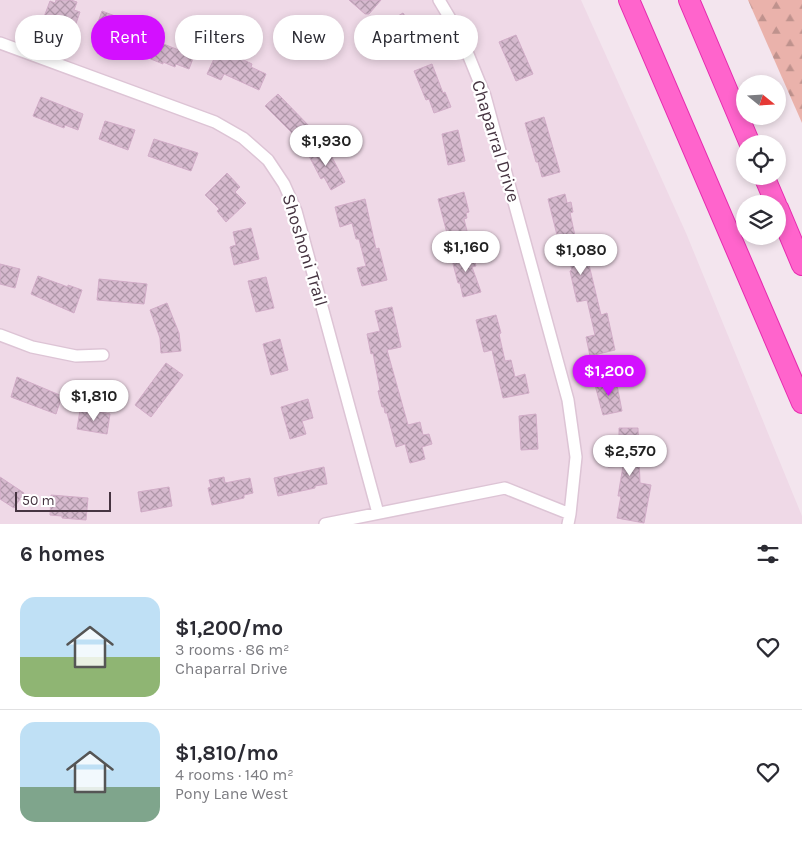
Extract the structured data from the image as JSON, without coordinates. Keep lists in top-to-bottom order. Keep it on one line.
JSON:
{"streets":{"street":["Chaparral Drive","Shoshoni Trail"]},"scale_bar":"50 m","north":"right","page":{"chip":["Buy","Rent","Filters","New","Apartment"],"price":["$1,930","$1,160","$1,080","$1,200","$1,810","$2,570"],"scale":"50 m","heading":"6 homes","list":[{"name":"$1,200/mo","note":"3 rooms · 86 m² · Chaparral Drive"},{"name":"$1,810/mo","note":"4 rooms · 140 m² · Pony Lane West"}]}}
